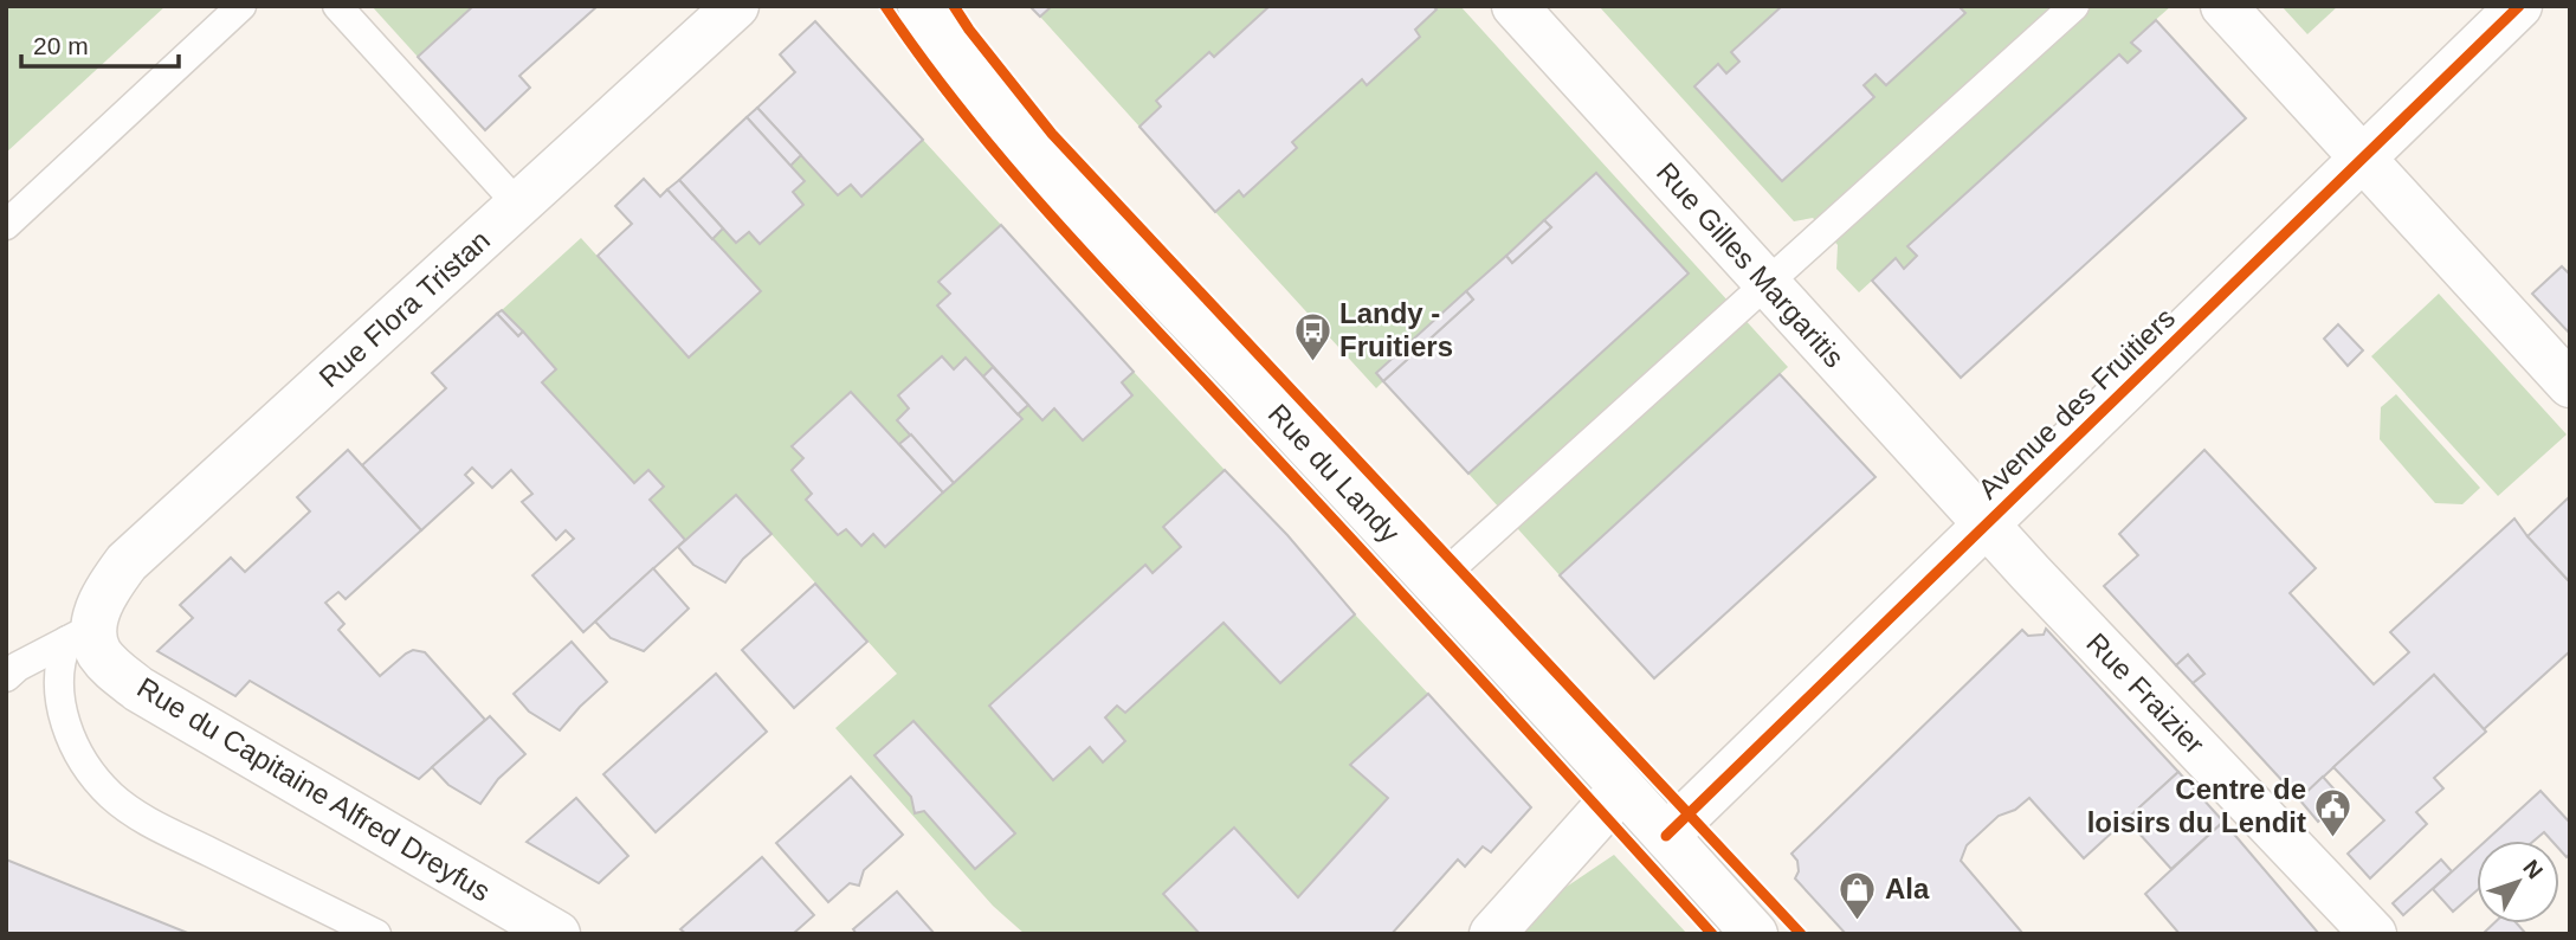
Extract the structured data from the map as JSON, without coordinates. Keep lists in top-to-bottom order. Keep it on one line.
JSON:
{"streets":{"street":["Rue Gilles Margaritis","Rue Flora Tristan","Avenue des Fruitiers","Rue du Landy","Rue Fraizier","Rue du Capitaine Alfred Dreyfus"]},"crossings":[["Rue Gilles Margaritis","Avenue des Fruitiers"],["Rue Gilles Margaritis","Rue Fraizier"],["Rue Flora Tristan","Rue du Capitaine Alfred Dreyfus"],["Avenue des Fruitiers","Rue du Landy"],["Avenue des Fruitiers","Rue Fraizier"]],"places":{"bus stop":["Landy - Fruitiers"],"public building":["Centre de loisirs du Lendit"],"shop":["Ala"]},"scale_bar":"20 m","north":"top right"}
